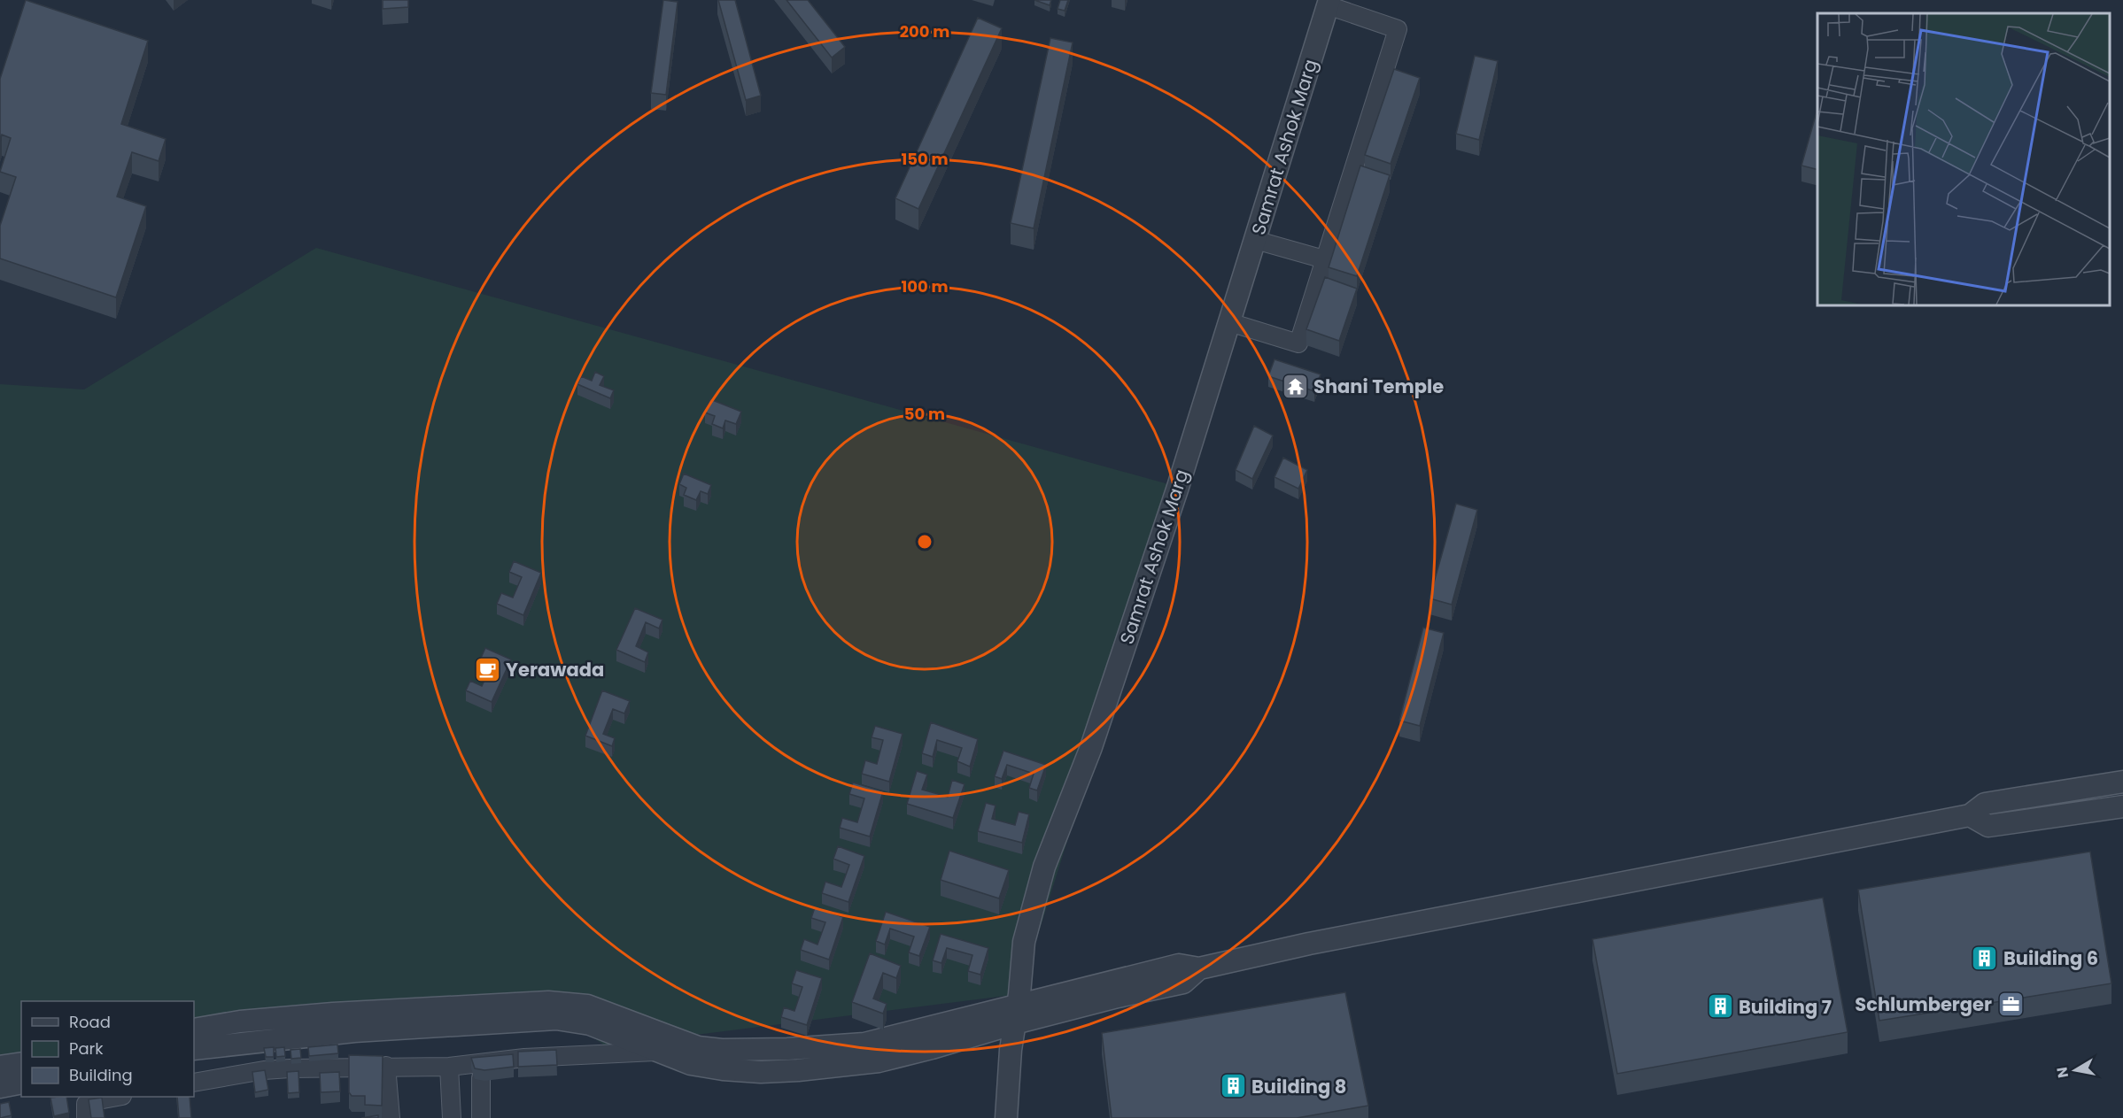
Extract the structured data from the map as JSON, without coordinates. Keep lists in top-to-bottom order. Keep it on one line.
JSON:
{"streets":{"street":["Samrat Ashok Marg"]},"places":{"temple":["Shani Temple"],"cafe":["Yerawada"],"building":["Building 6","Building 7","Building 8"],"office":["Schlumberger"]},"legend":["Road","Park","Building"],"north":"left","rings":["200 m","150 m","100 m","50 m"]}
